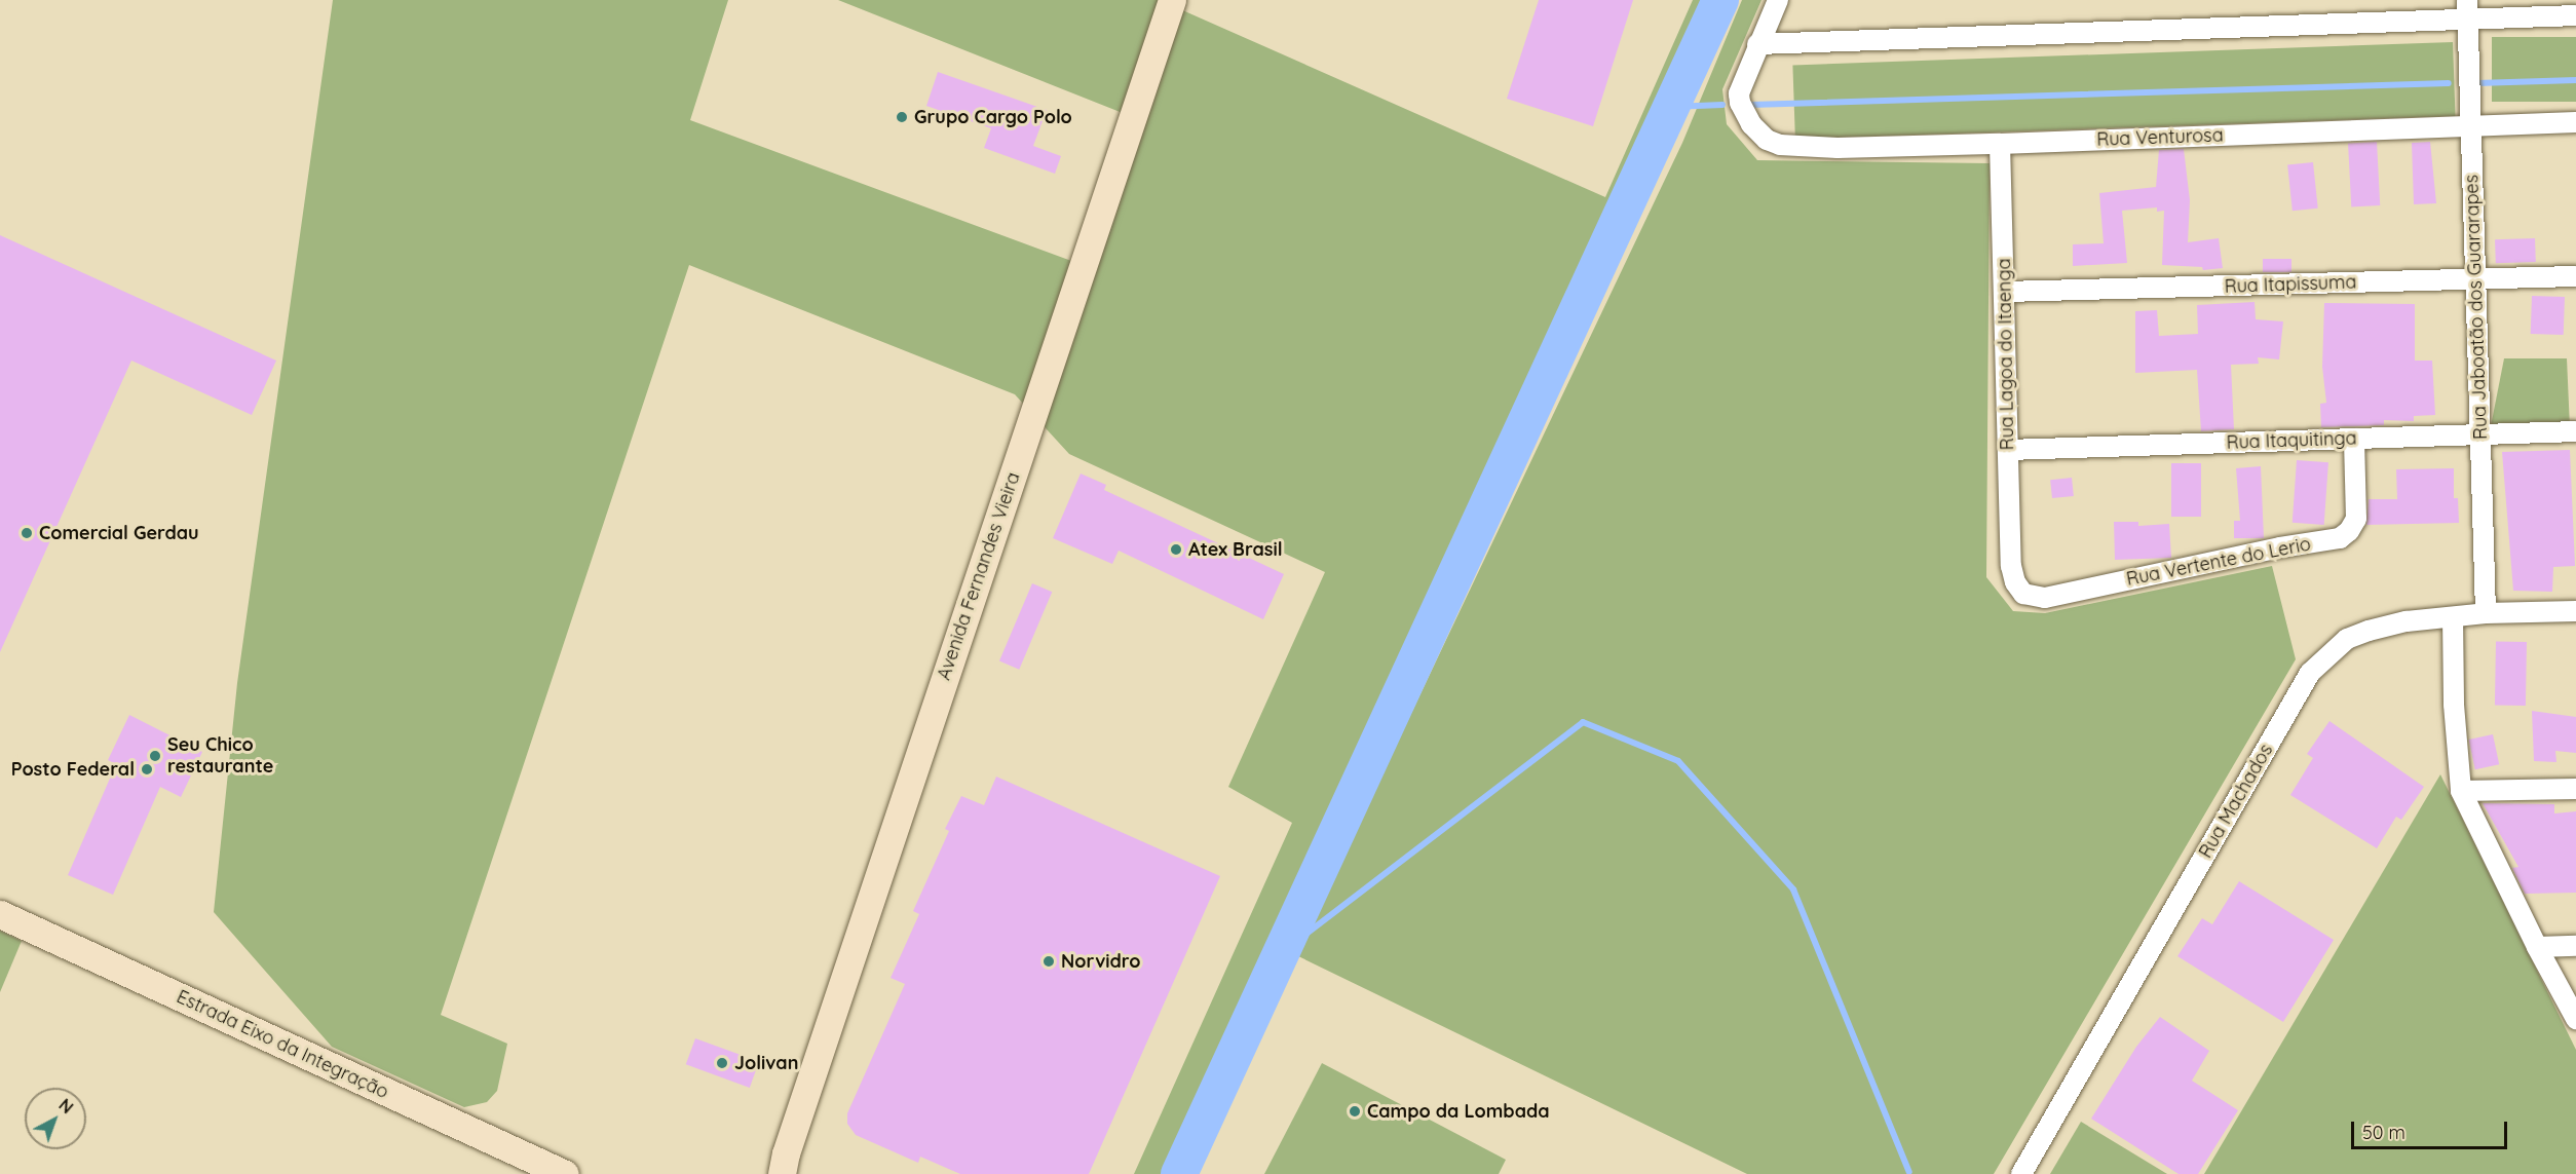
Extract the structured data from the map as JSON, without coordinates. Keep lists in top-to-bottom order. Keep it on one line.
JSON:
{"streets":{"main road":["Avenida Fernandes Vieira","Estrada Eixo da Integração"],"street":["Rua Venturosa","Rua Itapissuma","Rua Jaboatão dos Guararapes","Rua Lagoa do Itaenga","Rua Itaquitinga","Rua Vertente do Lerio","Rua Machados"]},"crossings":[["Rua Venturosa","Rua Jaboatão dos Guararapes"],["Rua Venturosa","Rua Lagoa do Itaenga"],["Rua Itapissuma","Rua Jaboatão dos Guararapes"],["Rua Itapissuma","Rua Lagoa do Itaenga"],["Rua Jaboatão dos Guararapes","Rua Itaquitinga"],["Rua Jaboatão dos Guararapes","Rua Machados"],["Rua Lagoa do Itaenga","Rua Itaquitinga"],["Rua Lagoa do Itaenga","Rua Vertente do Lerio"],["Rua Itaquitinga","Rua Vertente do Lerio"]],"places":["Grupo Cargo Polo","Comercial Gerdau","Atex Brasil","Seu Chico restaurante","Posto Federal","Norvidro","Jolivan","Campo da Lombada"],"scale_bar":"50 m","north":"top right"}
